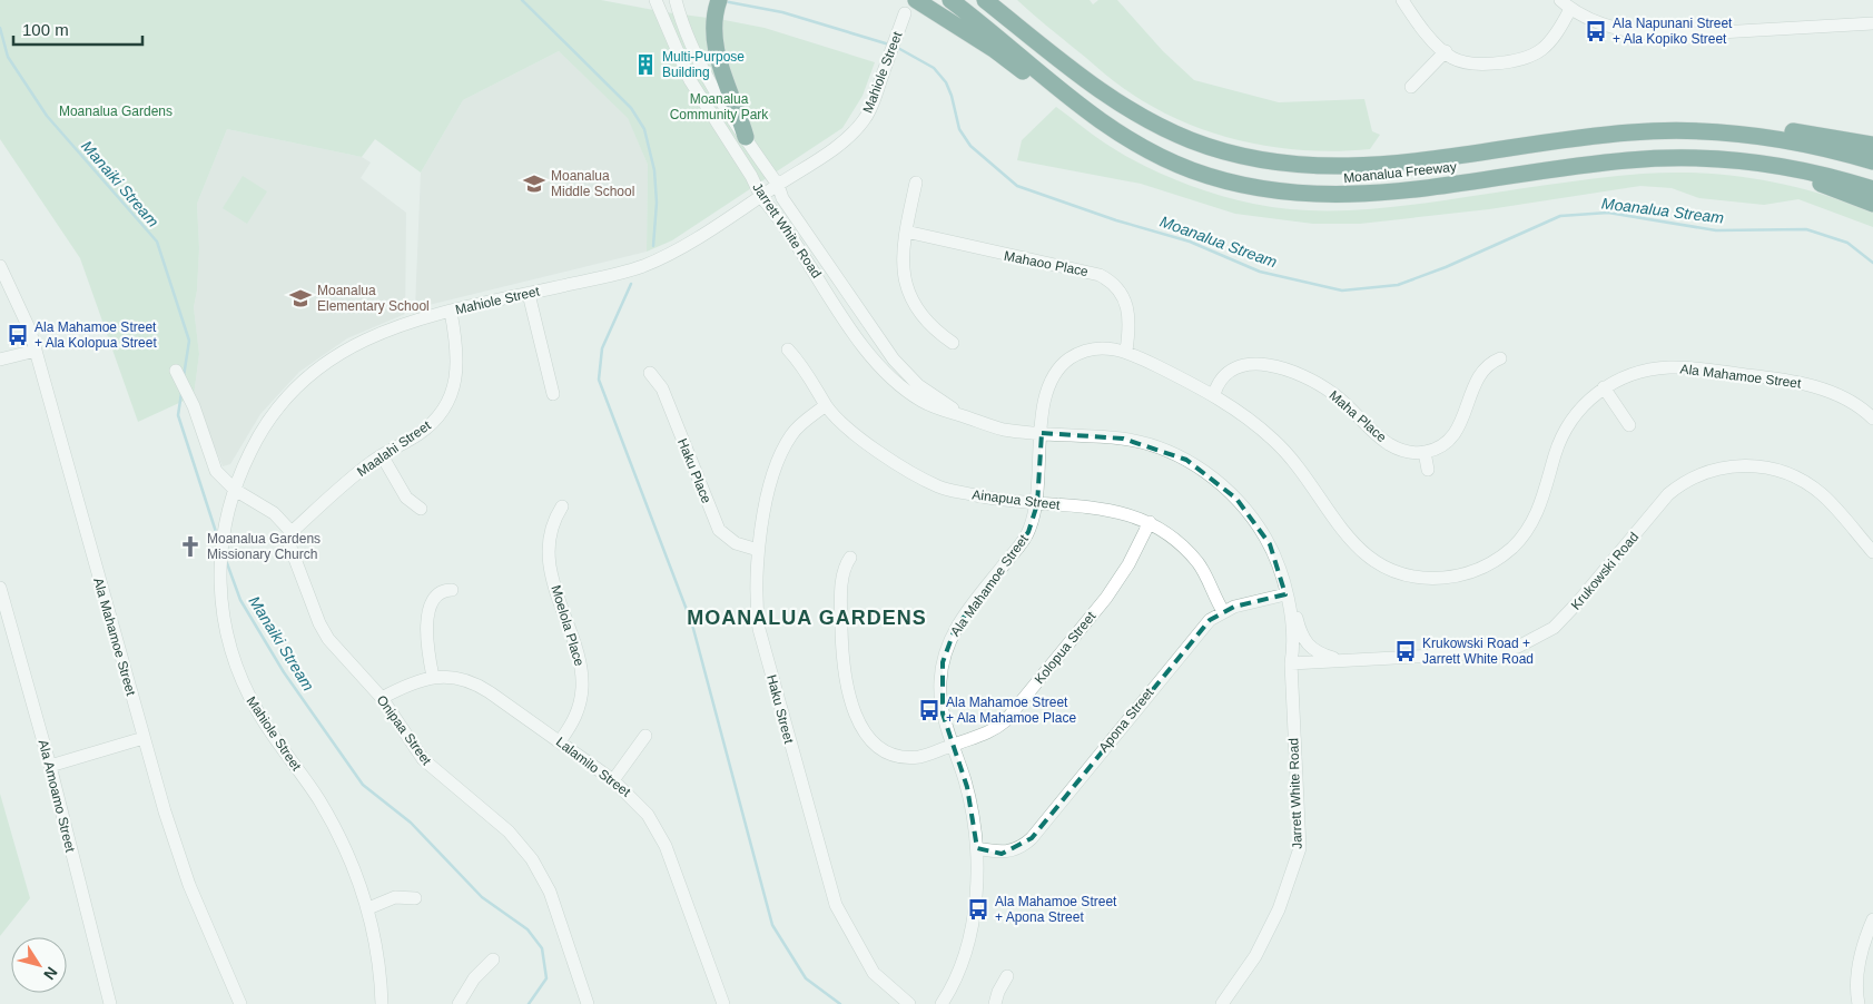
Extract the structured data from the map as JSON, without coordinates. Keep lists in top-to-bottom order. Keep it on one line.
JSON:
{"streets":{"highway":["Moanalua Freeway"],"street":["Mahiole Street","Jarrett White Road","Mahaoo Place","Ala Mahamoe Street","Maha Place","Maalahi Street","Haku Place","Ainapua Street","Krukowski Road","Moelola Place","Kolopua Street","Haku Street","Apona Street","Onipaa Street","Lalamilo Street","Ala Amoamo Street"]},"crossings":[["Mahiole Street","Jarrett White Road"],["Mahiole Street","Maalahi Street"],["Jarrett White Road","Ala Mahamoe Street"],["Jarrett White Road","Krukowski Road"],["Jarrett White Road","Apona Street"],["Mahaoo Place","Ala Mahamoe Street"],["Ala Mahamoe Street","Maha Place"],["Ala Mahamoe Street","Ainapua Street"],["Ala Mahamoe Street","Kolopua Street"],["Ala Mahamoe Street","Apona Street"],["Maalahi Street","Onipaa Street"],["Haku Place","Haku Street"],["Ainapua Street","Kolopua Street"],["Ainapua Street","Haku Street"],["Ainapua Street","Apona Street"],["Moelola Place","Lalamilo Street"],["Onipaa Street","Lalamilo Street"]],"districts":["MOANALUA GARDENS"],"water":["Manaiki Stream","Moanalua Stream"],"parks":["Moanalua Community Park","Moanalua Gardens"],"places":{"bus stop":["Ala Napunani Street + Ala Kopiko Street","Ala Mahamoe Street + Ala Kolopua Street","Krukowski Road + Jarrett White Road","Ala Mahamoe Street + Ala Mahamoe Place","Ala Mahamoe Street + Apona Street"],"building":["Multi-Purpose Building"],"school or university":["Moanalua Middle School","Moanalua Elementary School"],"church":["Moanalua Gardens Missionary Church"]},"scale_bar":"100 m","north":"bottom right"}
